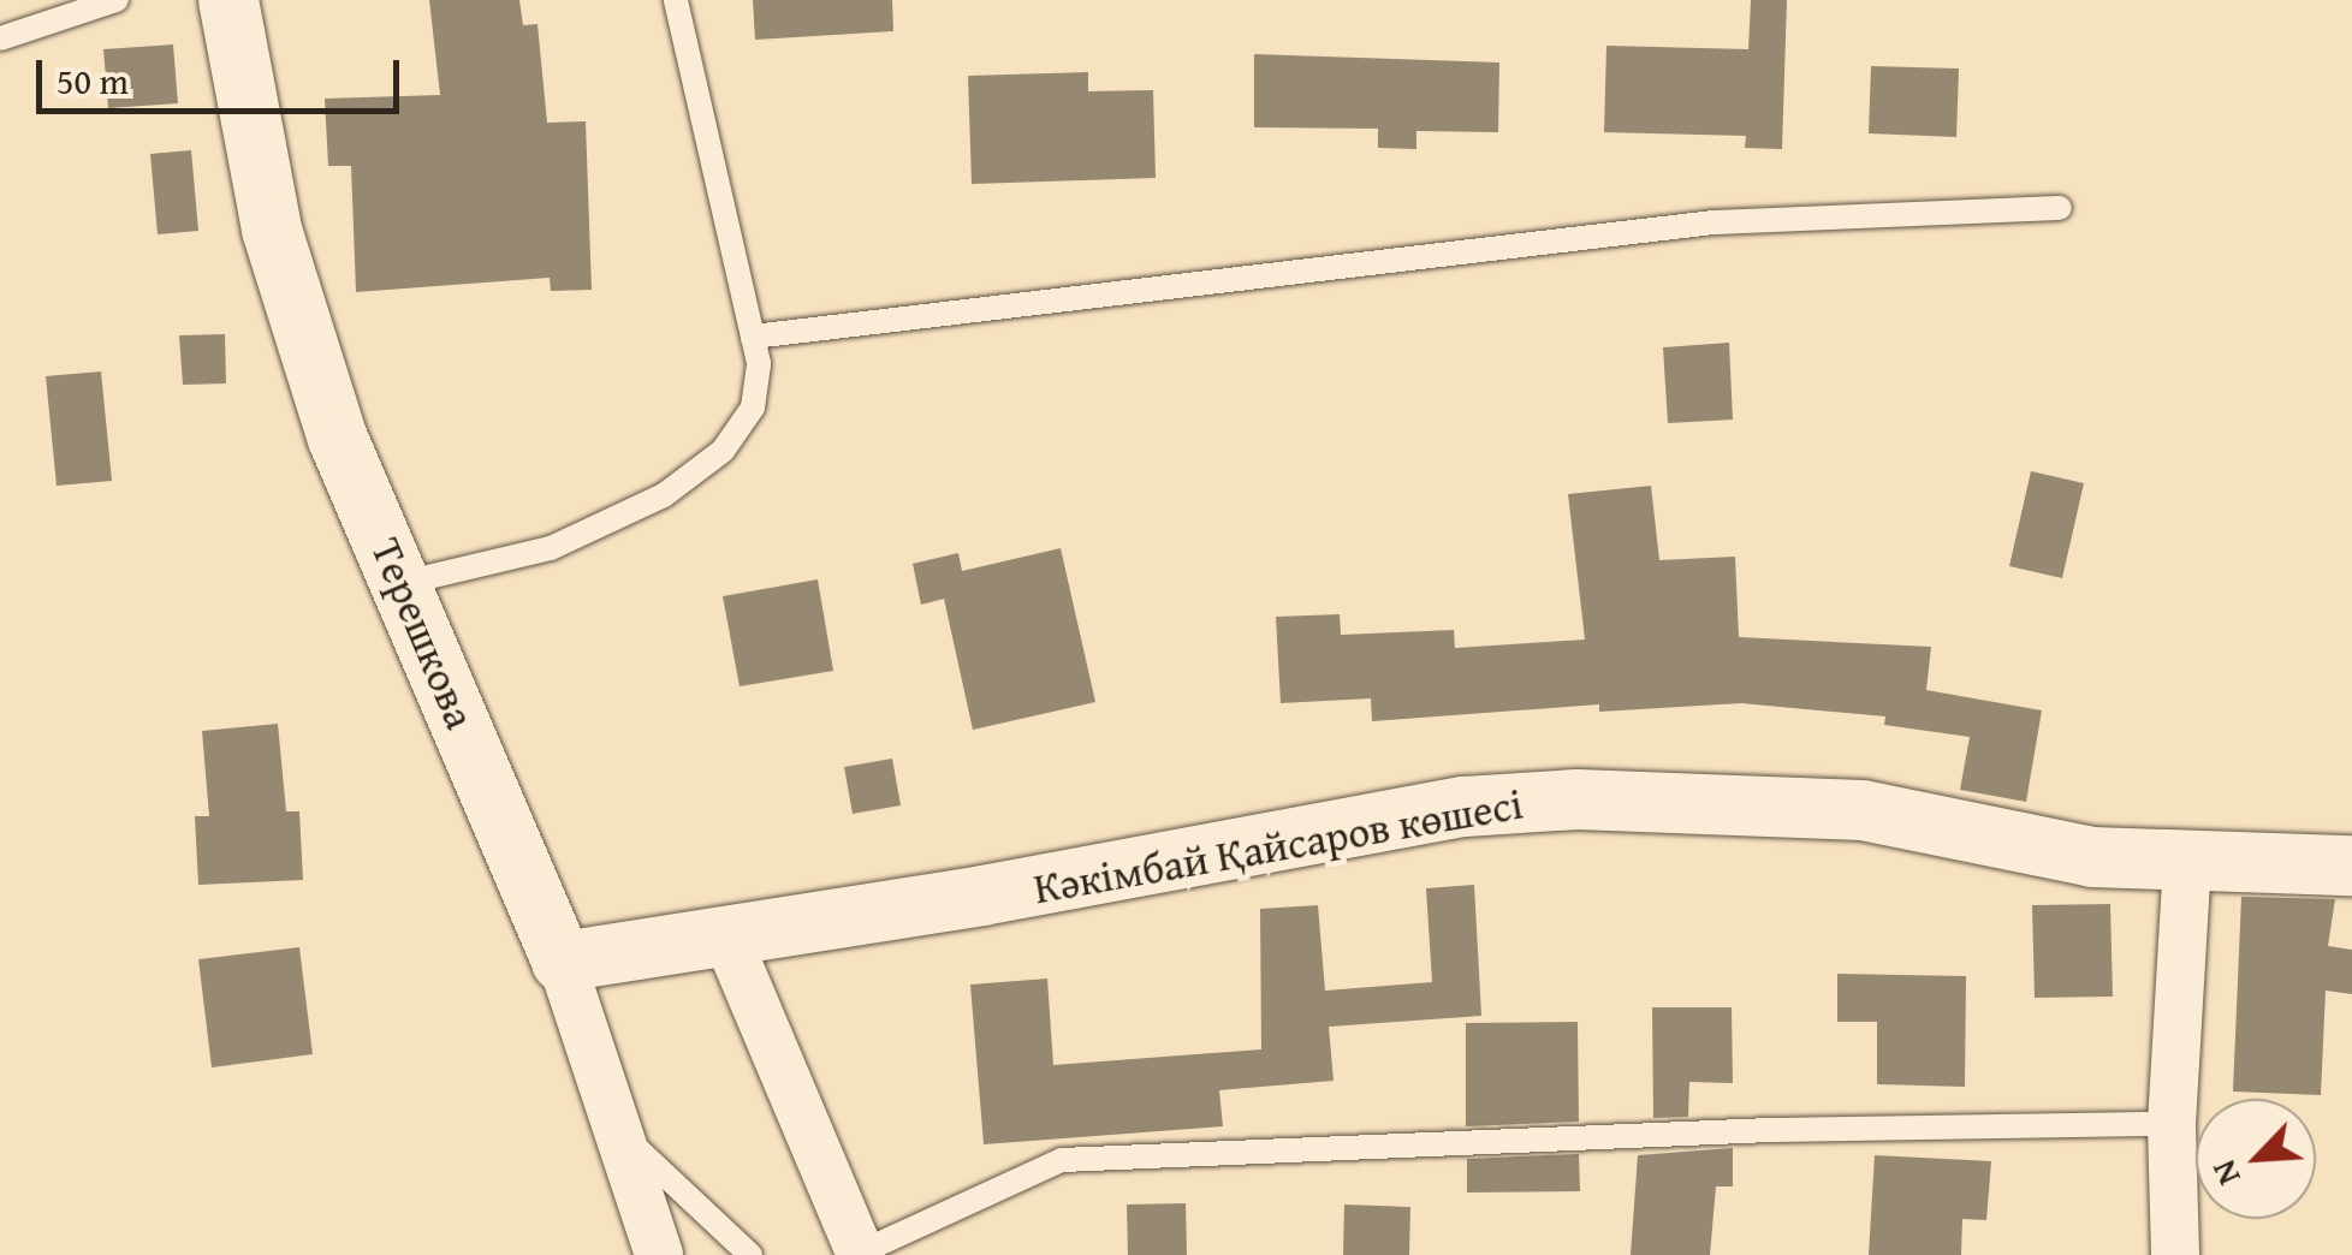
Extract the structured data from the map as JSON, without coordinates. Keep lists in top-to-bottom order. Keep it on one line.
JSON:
{"streets":{"street":["Терешкова","Кәкімбай Қайсаров көшесі"]},"crossings":[["Терешкова","Кәкімбай Қайсаров көшесі"]],"scale_bar":"50 m","north":"bottom left"}
